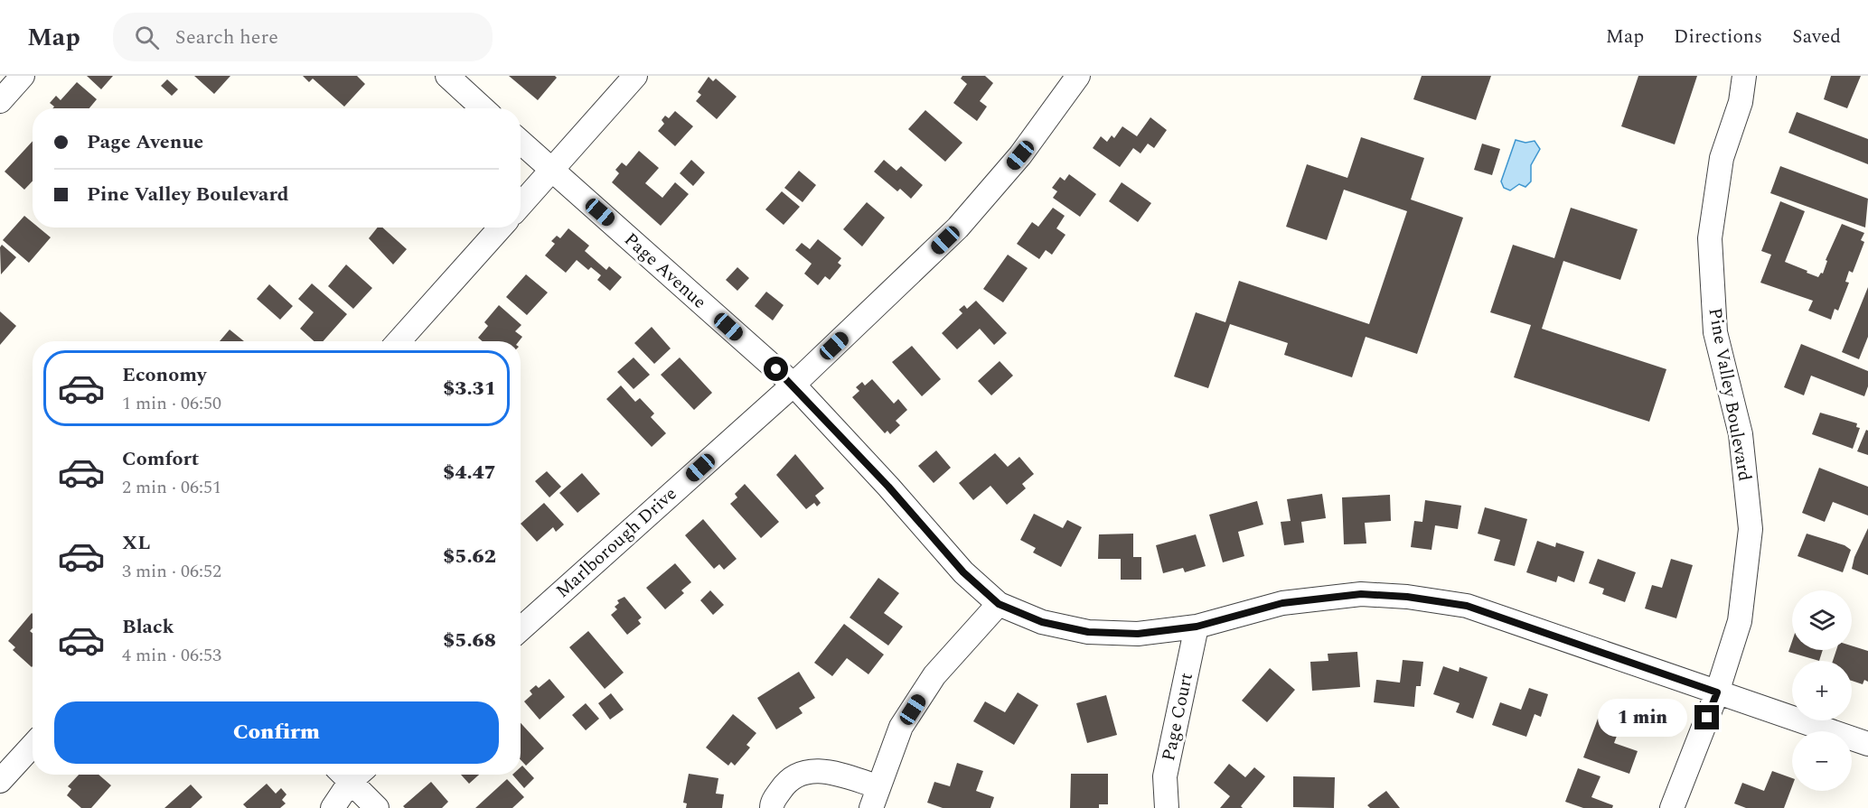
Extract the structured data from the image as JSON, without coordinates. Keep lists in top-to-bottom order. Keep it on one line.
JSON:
{"streets":{"street":["Page Avenue","Pine Valley Boulevard","Marlborough Drive","Page Court"]},"crossings":[["Page Avenue","Pine Valley Boulevard"],["Page Avenue","Marlborough Drive"],["Page Avenue","Page Court"]],"page":{"header":"Map","search":"Search here","nav":["Map","Directions","Saved"],"banner":["Page Avenue","Pine Valley Boulevard"],"list":[{"name":"Economy","note":"1 min · 06:50","value":"$3.31"},{"name":"Comfort","note":"2 min · 06:51","value":"$4.47"},{"name":"XL","note":"3 min · 06:52","value":"$5.62"},{"name":"Black","note":"4 min · 06:53","value":"$5.68"}],"map_buttons":["+","−"],"buttons":"Confirm","bubble":"1 min"}}
